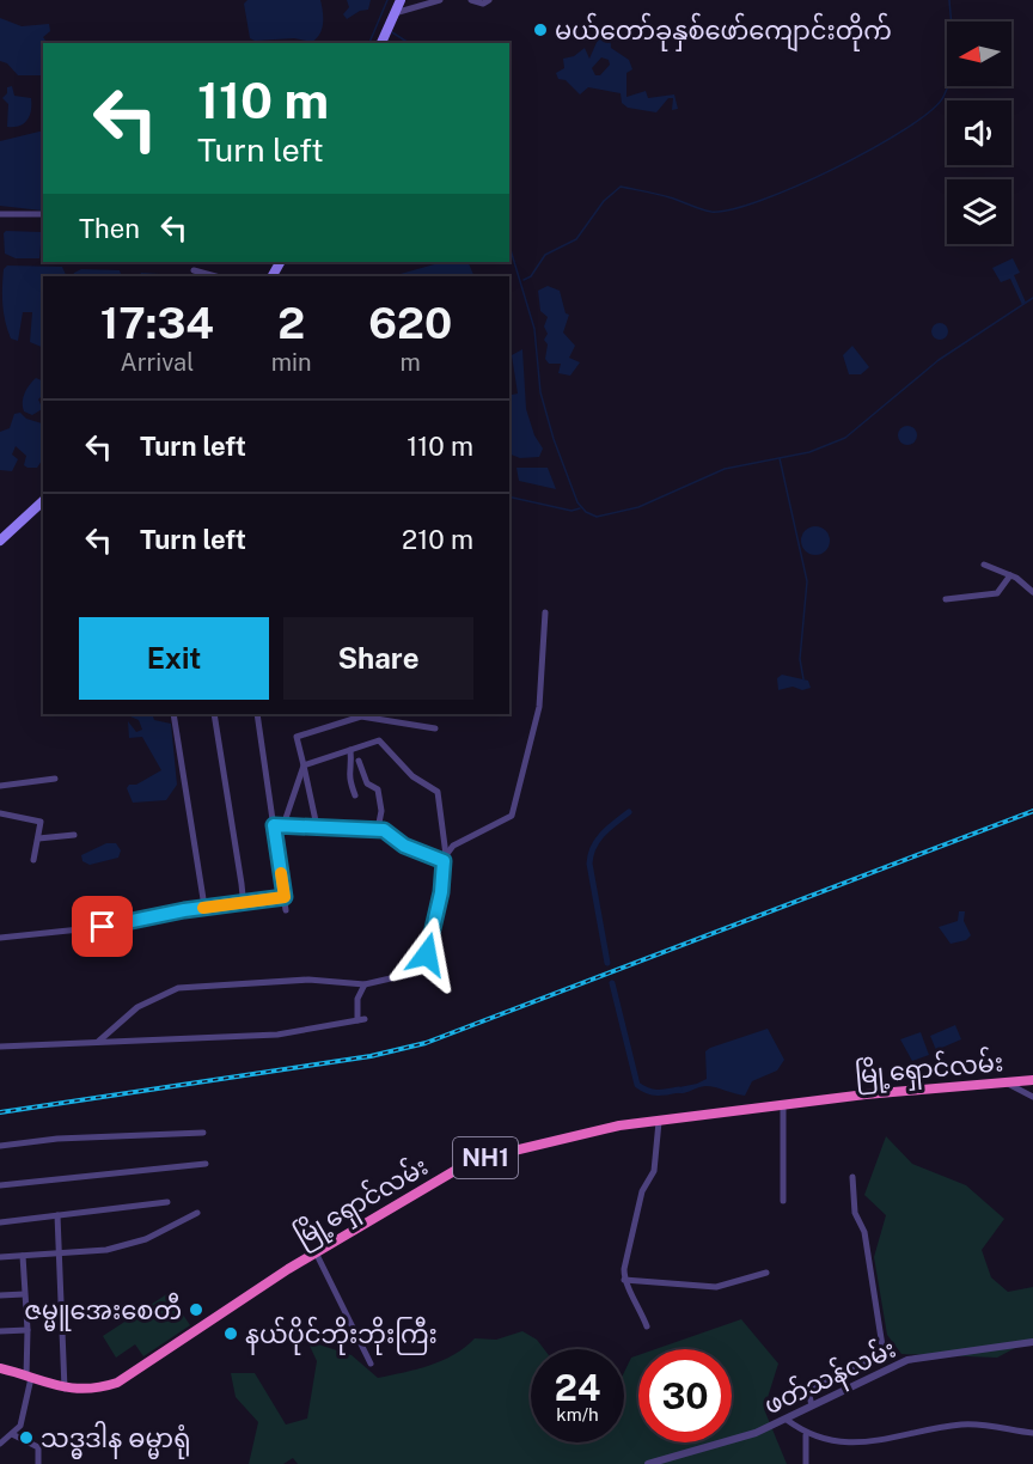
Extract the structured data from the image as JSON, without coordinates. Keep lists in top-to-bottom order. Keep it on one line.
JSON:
{"streets":{"highway":["မြို့ရှောင်လမ်း","NH1"],"street":["ဖတ်သန်လမ်း"]},"places":["မယ်တော်ခုနှစ်ဖော်ကျောင်းတိုက်","ဇမ္မူအေးစေတီ","နယ်ပိုင်ဘိုးဘိုးကြီး","သဒ္ဓဒါန ဓမ္မာရုံ"],"north":"left","page":{"turn":["110 m","Turn left"],"then":"Then","eta":["17:34","Arrival","2","min","620","m"],"list":[{"name":"Turn left","value":"110 m"},{"name":"Turn left","value":"210 m"}],"buttons":["Exit","Share"],"speed":"24 km/h","limit":"30"}}
